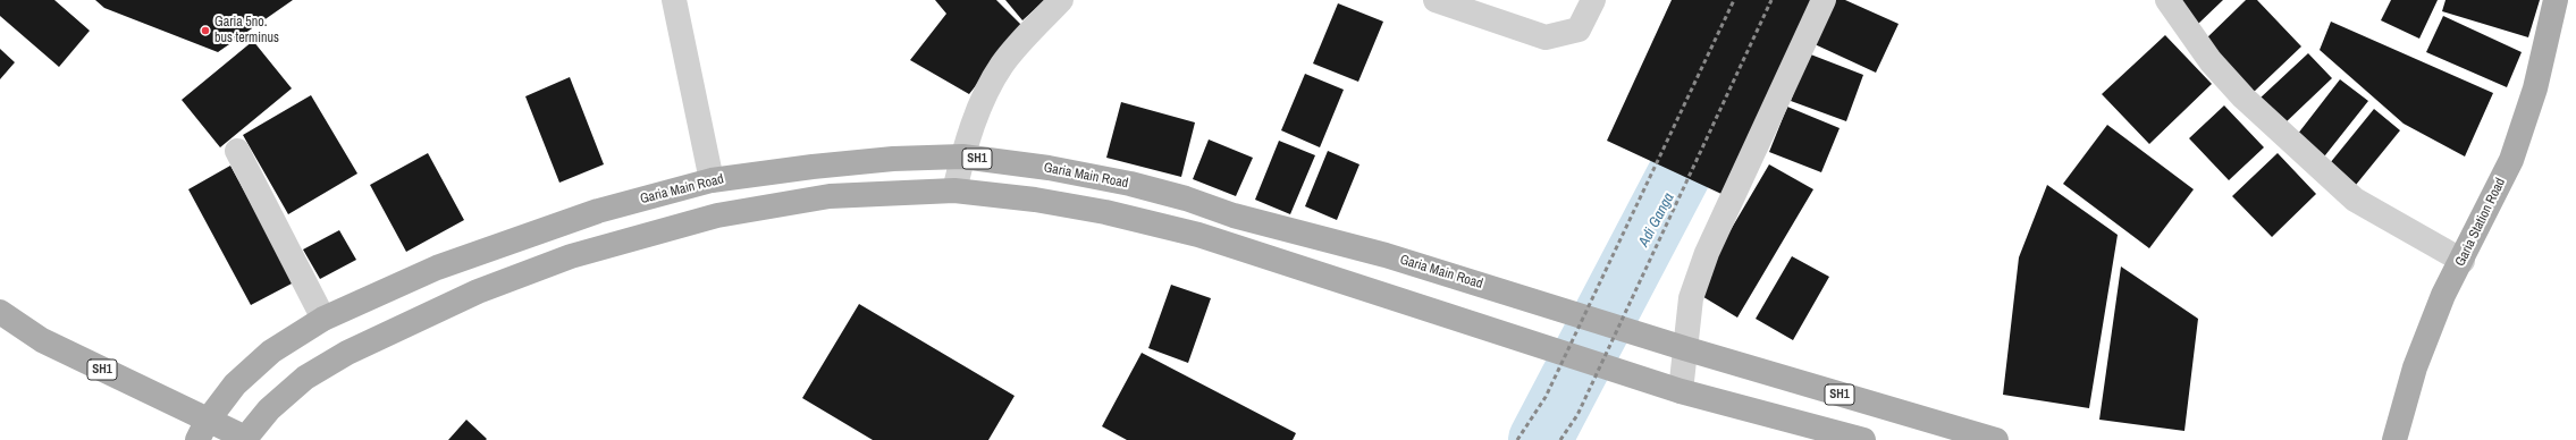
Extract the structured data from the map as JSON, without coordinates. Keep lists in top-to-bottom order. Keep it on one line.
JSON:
{"streets":{"main road":["SH1","Garia Main Road","Garia Station Road"]},"crossings":[["SH1","Garia Main Road"]],"water":["Adi Ganga"],"places":["Garia 5no. bus terminus"]}
